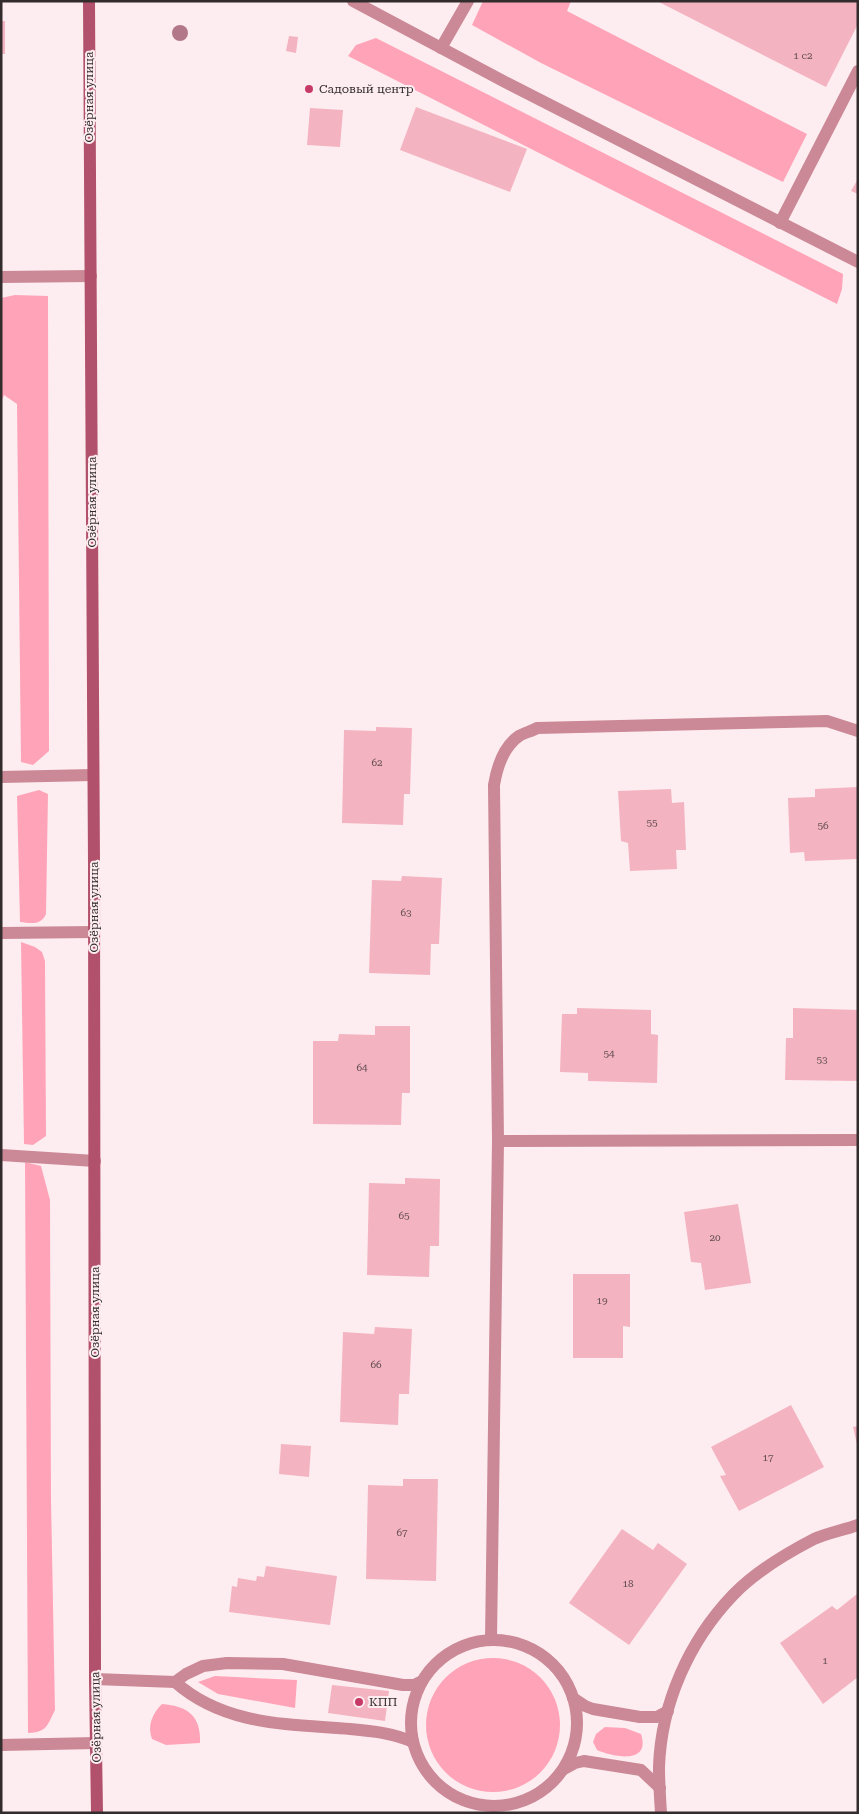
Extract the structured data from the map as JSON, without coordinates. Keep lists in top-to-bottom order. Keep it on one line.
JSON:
{"streets":{"main road":["Озёрная улица"]},"places":["Садовый центр","КПП"],"house_numbers":["1 с2","62","55","56","63","54","53","64","65","20","19","66","17","67","18","1"]}
